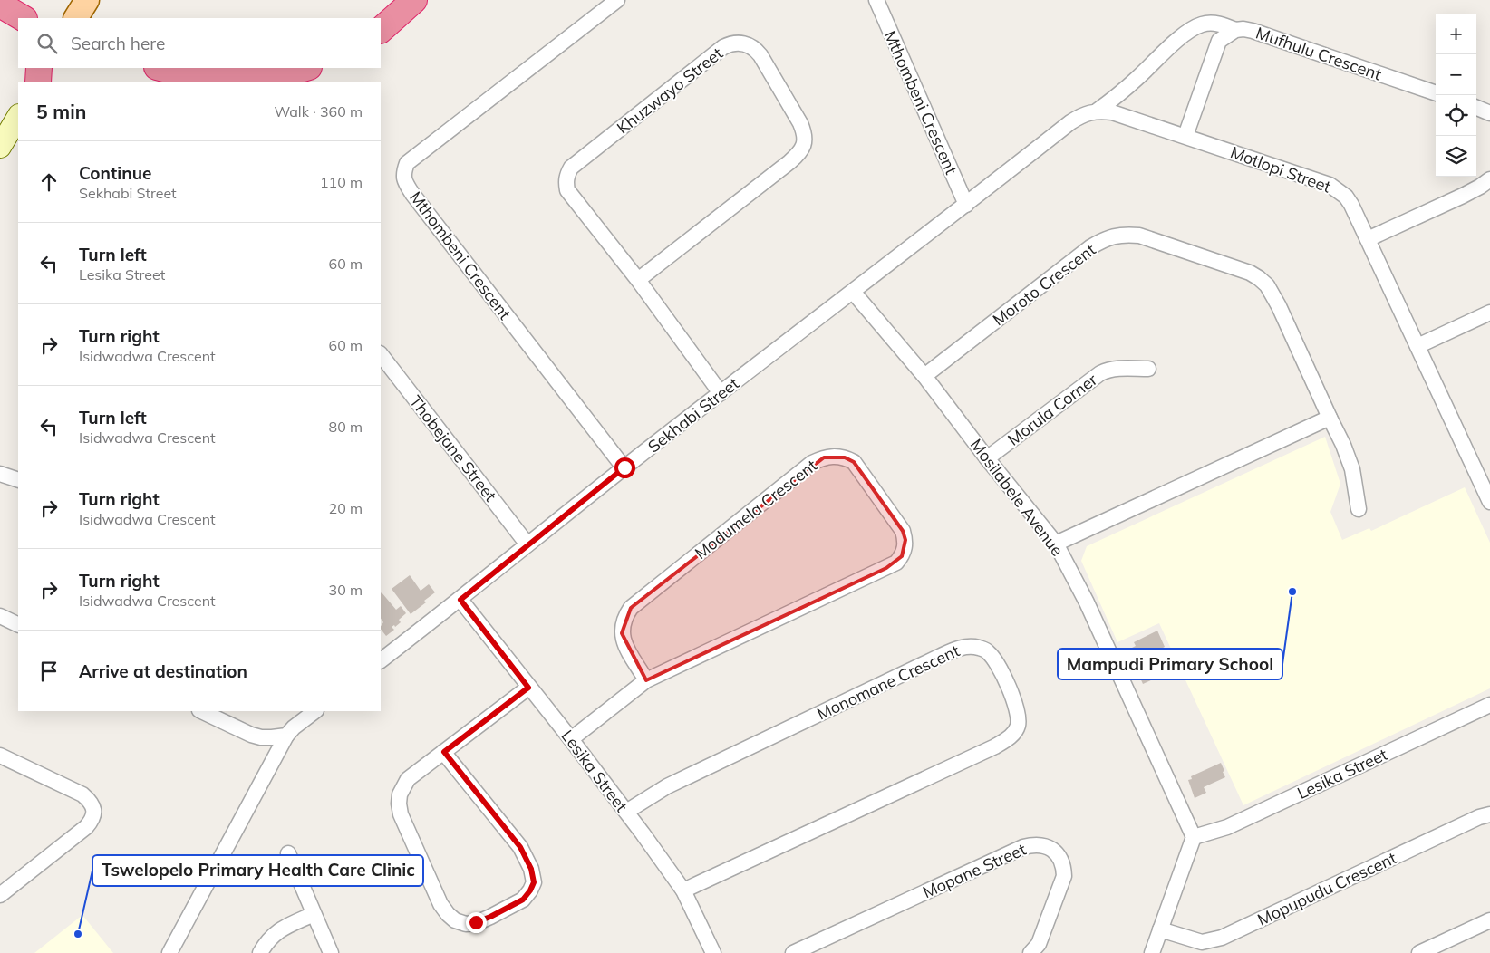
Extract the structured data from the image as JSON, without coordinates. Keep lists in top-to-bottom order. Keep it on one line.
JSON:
{"streets":{"street":["Mufhulu Crescent","Khuzwayo Street","Mthombeni Crescent","Motlopi Street","Moroto Crescent","Morula Corner","Sekhabi Street","Thobejane Street","Mosilabele Avenue","Modumela Crescent","Monomane Crescent","Lesika Street","Mopane Street","Mopupudu Crescent"]},"crossings":[["Mufhulu Crescent","Motlopi Street"],["Khuzwayo Street","Sekhabi Street"],["Mthombeni Crescent","Sekhabi Street"],["Moroto Crescent","Mosilabele Avenue"],["Morula Corner","Mosilabele Avenue"],["Sekhabi Street","Thobejane Street"],["Sekhabi Street","Mosilabele Avenue"],["Sekhabi Street","Lesika Street"],["Mosilabele Avenue","Lesika Street"],["Modumela Crescent","Lesika Street"],["Monomane Crescent","Lesika Street"]],"places":["Mampudi Primary School","Tswelopelo Primary Health Care Clinic"],"page":{"map_buttons":["+","−"],"search":"Search here","heading":["5 min","Walk · 360 m"],"list":[["Continue","Sekhabi Street","110 m"],["Turn left","Lesika Street","60 m"],["Turn right","Isidwadwa Crescent","60 m"],["Turn left","Isidwadwa Crescent","80 m"],["Turn right","Isidwadwa Crescent","20 m"],["Turn right","Isidwadwa Crescent","30 m"],"Arrive at destination"]}}
